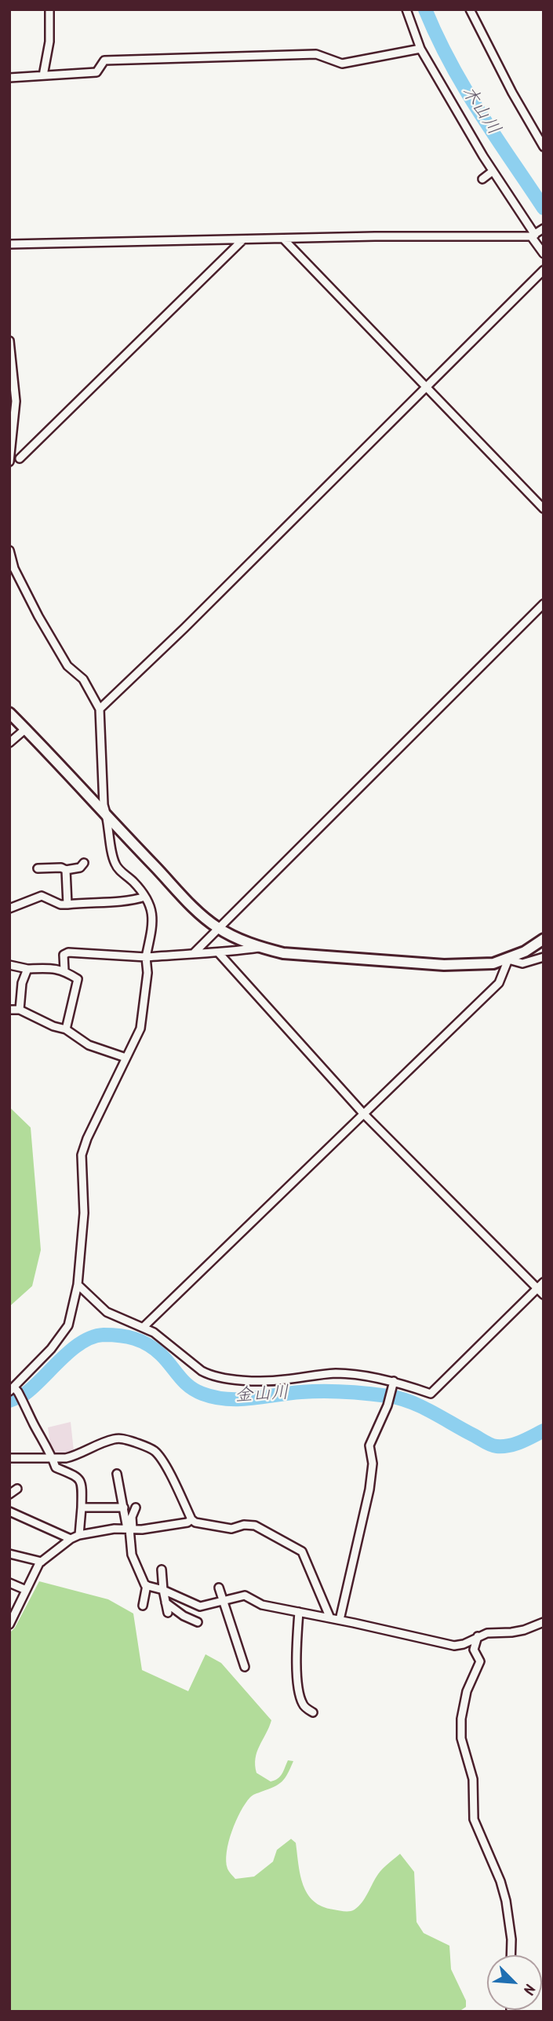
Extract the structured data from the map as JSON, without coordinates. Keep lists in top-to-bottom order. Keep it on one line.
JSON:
{"water":["木山川","金山川"],"north":"bottom right"}
